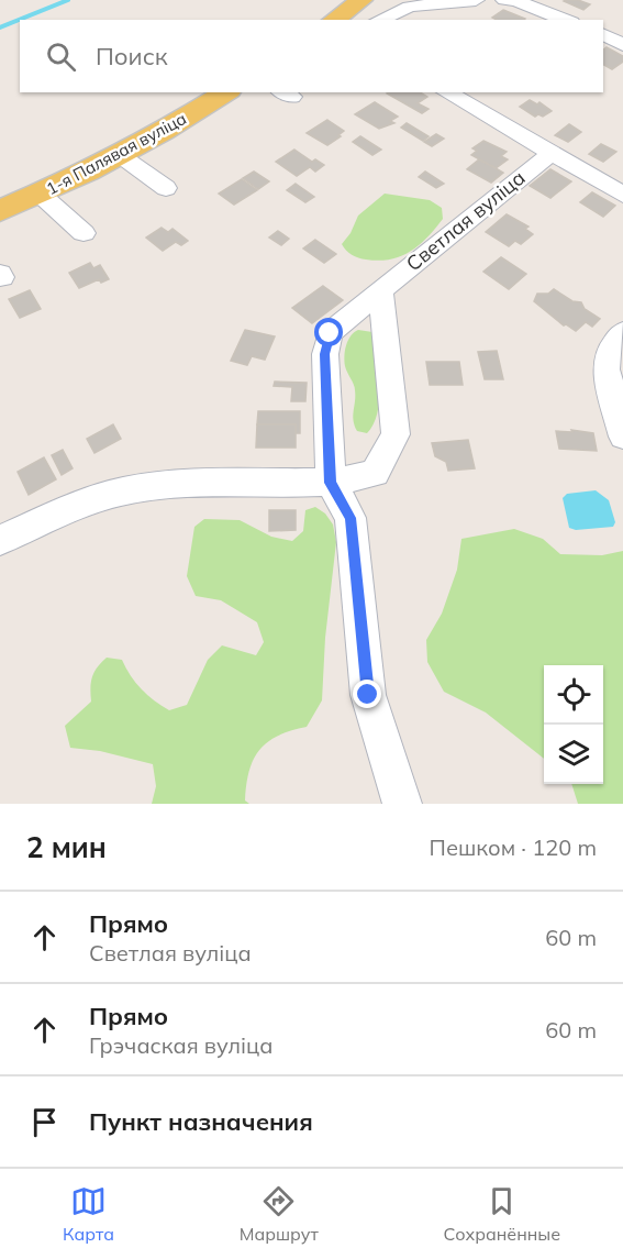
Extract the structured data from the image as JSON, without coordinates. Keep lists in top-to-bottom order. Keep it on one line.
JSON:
{"streets":{"main road":["1-я Палявая вуліца"],"street":["Светлая вуліца"]},"page":{"search":"Поиск","heading":["2 мин","Пешком · 120 m"],"list":[["Прямо","Светлая вуліца","60 m"],["Прямо","Грэчаская вуліца","60 m"],"Пункт назначения"],"nav":["Карта","Маршрут","Сохранённые"]}}
